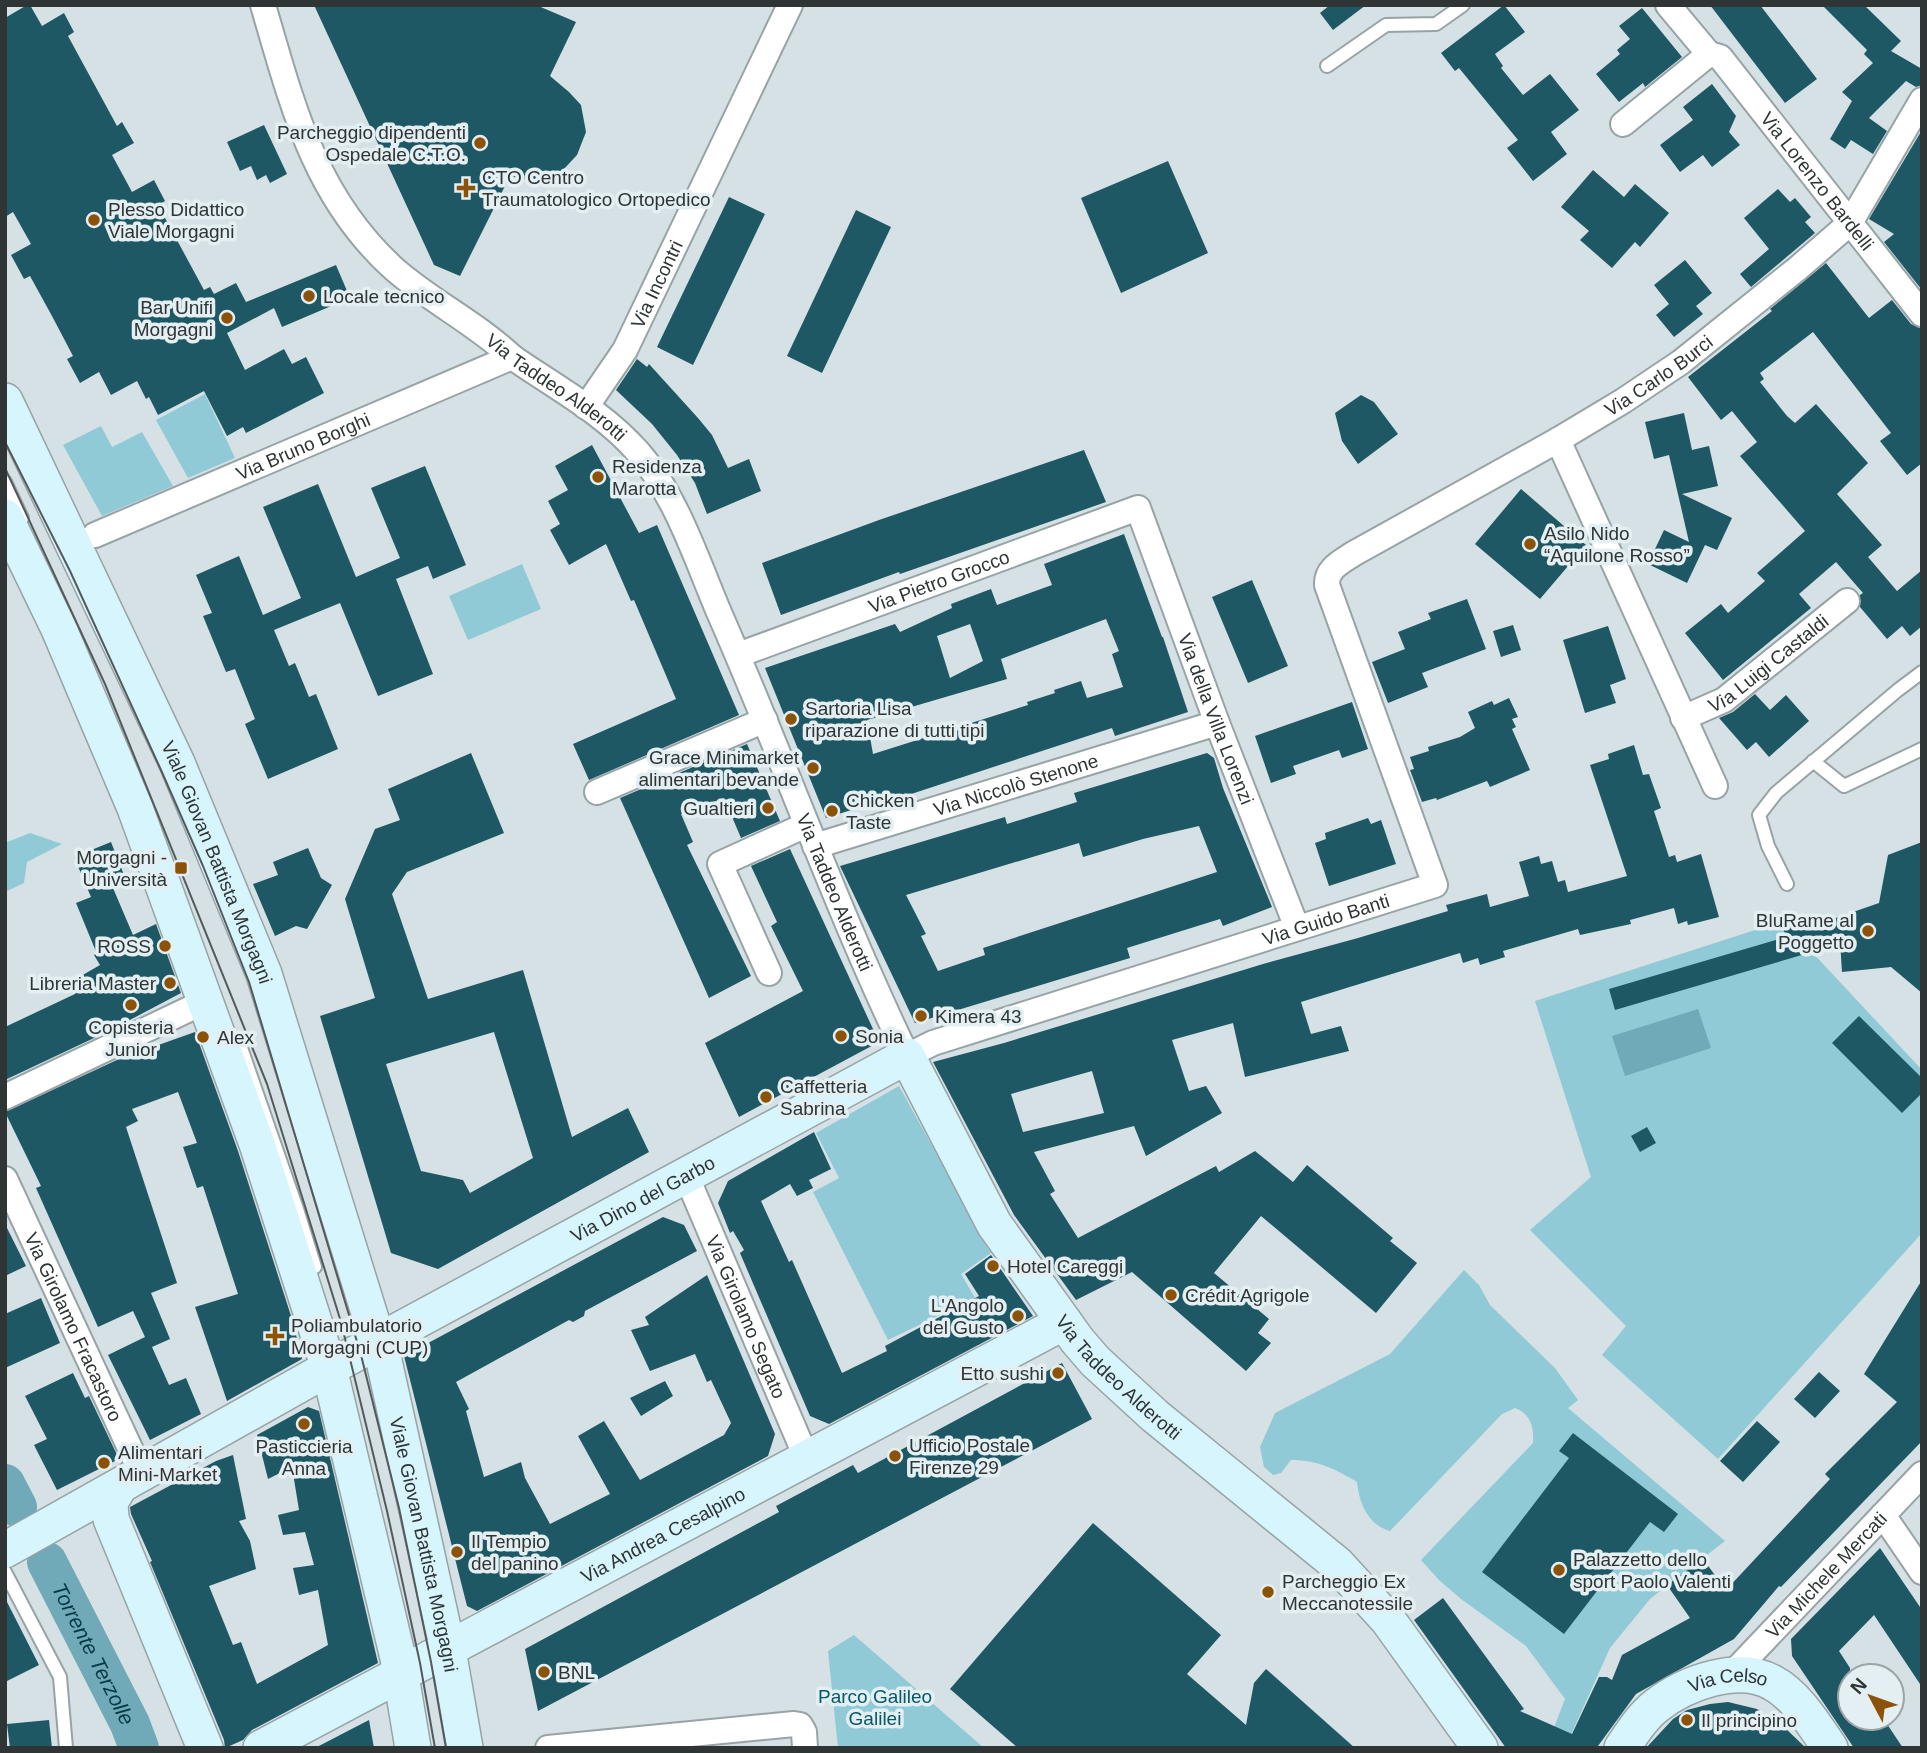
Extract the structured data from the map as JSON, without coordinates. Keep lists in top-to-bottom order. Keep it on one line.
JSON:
{"streets":{"street":["Via Lorenzo Bardelli","Via Incontri","Via Carlo Burci","Via Taddeo Alderotti","Via Bruno Borghi","Via Pietro Grocco","Via Luigi Castaldi","Via della Villa Lorenzi","Via Niccolò Stenone","Viale Giovan Battista Morgagni","Via Guido Banti","Via Dino del Garbo","Via Girolamo Segato","Via Girolamo Fracastoro","Via Andrea Cesalpino","Via Michele Mercati","Via Celso"]},"crossings":[["Via Lorenzo Bardelli","Via Carlo Burci"],["Via Incontri","Via Taddeo Alderotti"],["Via Carlo Burci","Via Luigi Castaldi"],["Via Carlo Burci","Via Guido Banti"],["Via Taddeo Alderotti","Via Bruno Borghi"],["Via Taddeo Alderotti","Via Pietro Grocco"],["Via Taddeo Alderotti","Via Niccolò Stenone"],["Via Taddeo Alderotti","Via Guido Banti"],["Via Taddeo Alderotti","Via Dino del Garbo"],["Via Taddeo Alderotti","Via Andrea Cesalpino"],["Via Pietro Grocco","Via della Villa Lorenzi"],["Via della Villa Lorenzi","Via Niccolò Stenone"],["Via della Villa Lorenzi","Via Guido Banti"],["Viale Giovan Battista Morgagni","Via Dino del Garbo"],["Viale Giovan Battista Morgagni","Via Andrea Cesalpino"],["Via Guido Banti","Via Dino del Garbo"],["Via Dino del Garbo","Via Girolamo Segato"],["Via Girolamo Segato","Via Andrea Cesalpino"],["Via Michele Mercati","Via Celso"]],"water":["Torrente Terzolle"],"parks":["Parco Galileo Galilei"],"places":{"other":["Parcheggio dipendenti Ospedale C.T.O.","Plesso Didattico Viale Morgagni","Locale tecnico","Bar Unifi Morgagni","Residenza Marotta","Asilo Nido “Aquilone Rosso”","Sartoria Lisa riparazione di tutti tipi","Grace Minimarket alimentari bevande","Gualtieri","Chicken Taste","BluRame al Poggetto","ROSS","Libreria Master","Copisteria Junior","Kimera 43","Sonia","Alex","Caffetteria Sabrina","Hotel Careggi","Crédit Agrigole","L'Angolo del Gusto","Etto sushi","Pasticcieria Anna","Ufficio Postale Firenze 29","Alimentari Mini-Market","Il Tempio del panino","Palazzetto dello sport Paolo Valenti","Parcheggio Ex Meccanotessile","BNL","Il principino"],"health":["CTO Centro Traumatologico Ortopedico","Poliambulatorio Morgagni (CUP)"],"transit":["Morgagni - Università"]},"north":"top left"}
